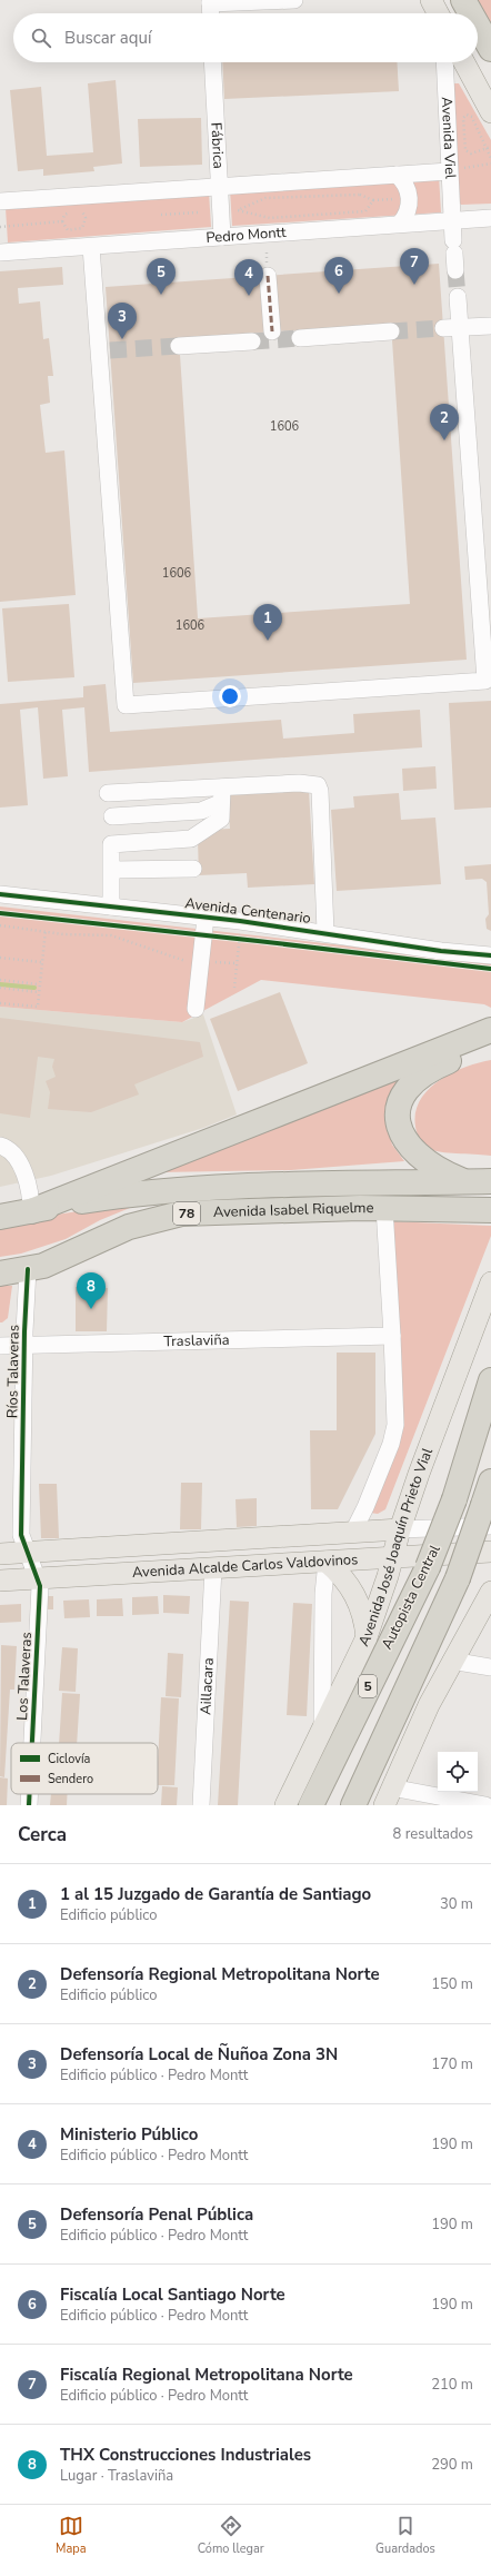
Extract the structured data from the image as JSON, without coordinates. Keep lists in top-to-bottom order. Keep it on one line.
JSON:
{"streets":{"highway":["Avenida Isabel Riquelme","78","Autopista Central","5"],"main road":["Avenida José Joaquín Prieto Vial","Avenida Alcalde Carlos Valdovinos"],"street":["Avenida Viel","Fábrica","Pedro Montt","Avenida Centenario","Traslaviña","Ríos Talaveras","Los Talaveras","Aillacara"]},"crossings":[["Avenida Viel","Pedro Montt"],["Fábrica","Pedro Montt"],["Avenida Isabel Riquelme","Ríos Talaveras"],["Traslaviña","Ríos Talaveras"],["Ríos Talaveras","Avenida Alcalde Carlos Valdovinos"],["Ríos Talaveras","Los Talaveras"],["Avenida José Joaquín Prieto Vial","Avenida Alcalde Carlos Valdovinos"],["Avenida Alcalde Carlos Valdovinos","Los Talaveras"],["Avenida Alcalde Carlos Valdovinos","Aillacara"]],"house_numbers":["1606","1606","1606"],"legend":["Ciclovía","Sendero"],"page":{"search":"Buscar aquí","pins":["7","6","5","4","3","2","1","8"],"heading":["Cerca","8 resultados"],"list":[{"mark":"1","name":"1 al 15 Juzgado de Garantía de Santiago","note":"Edificio público","value":"30 m"},{"mark":"2","name":"Defensoría Regional Metropolitana Norte","note":"Edificio público","value":"150 m"},{"mark":"3","name":"Defensoría Local de Ñuñoa Zona 3N","note":"Edificio público · Pedro Montt","value":"170 m"},{"mark":"4","name":"Ministerio Público","note":"Edificio público · Pedro Montt","value":"190 m"},{"mark":"5","name":"Defensoría Penal Pública","note":"Edificio público · Pedro Montt","value":"190 m"},{"mark":"6","name":"Fiscalía Local Santiago Norte","note":"Edificio público · Pedro Montt","value":"190 m"},{"mark":"7","name":"Fiscalía Regional Metropolitana Norte","note":"Edificio público · Pedro Montt","value":"210 m"},{"mark":"8","name":"THX Construcciones Industriales","note":"Lugar · Traslaviña","value":"290 m"}],"nav":["Mapa","Cómo llegar","Guardados"]}}
